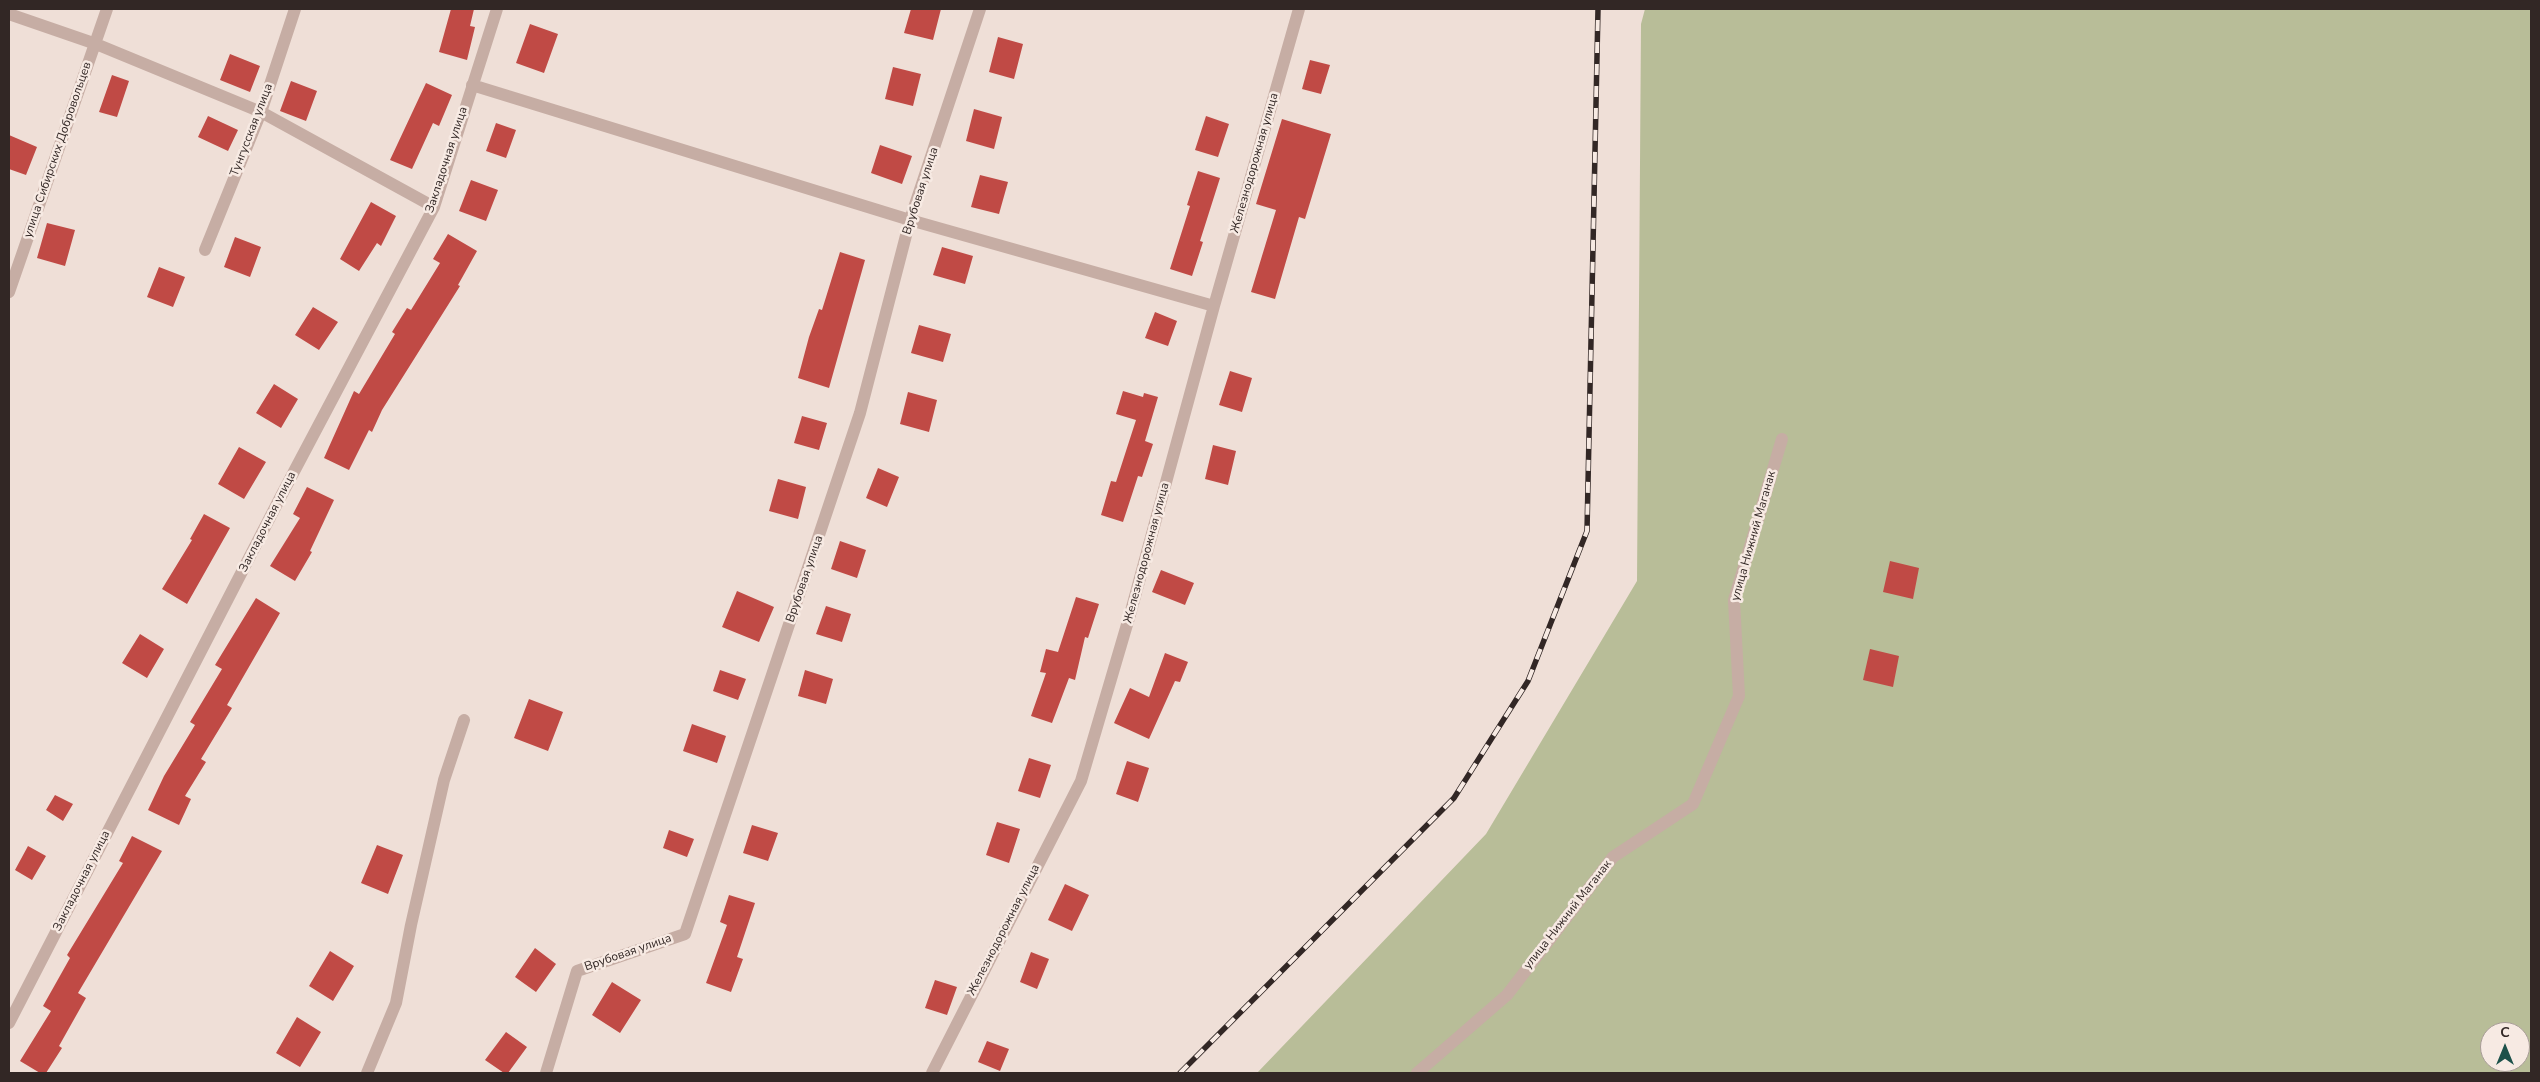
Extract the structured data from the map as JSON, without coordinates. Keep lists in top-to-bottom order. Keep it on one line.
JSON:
{"streets":{"street":["Тунгусская улица","улица Сибирских Добровольцев","Закладочная улица","Железнодорожная улица","Врубовая улица","улица Нижний Маганак"]},"north":"top"}
